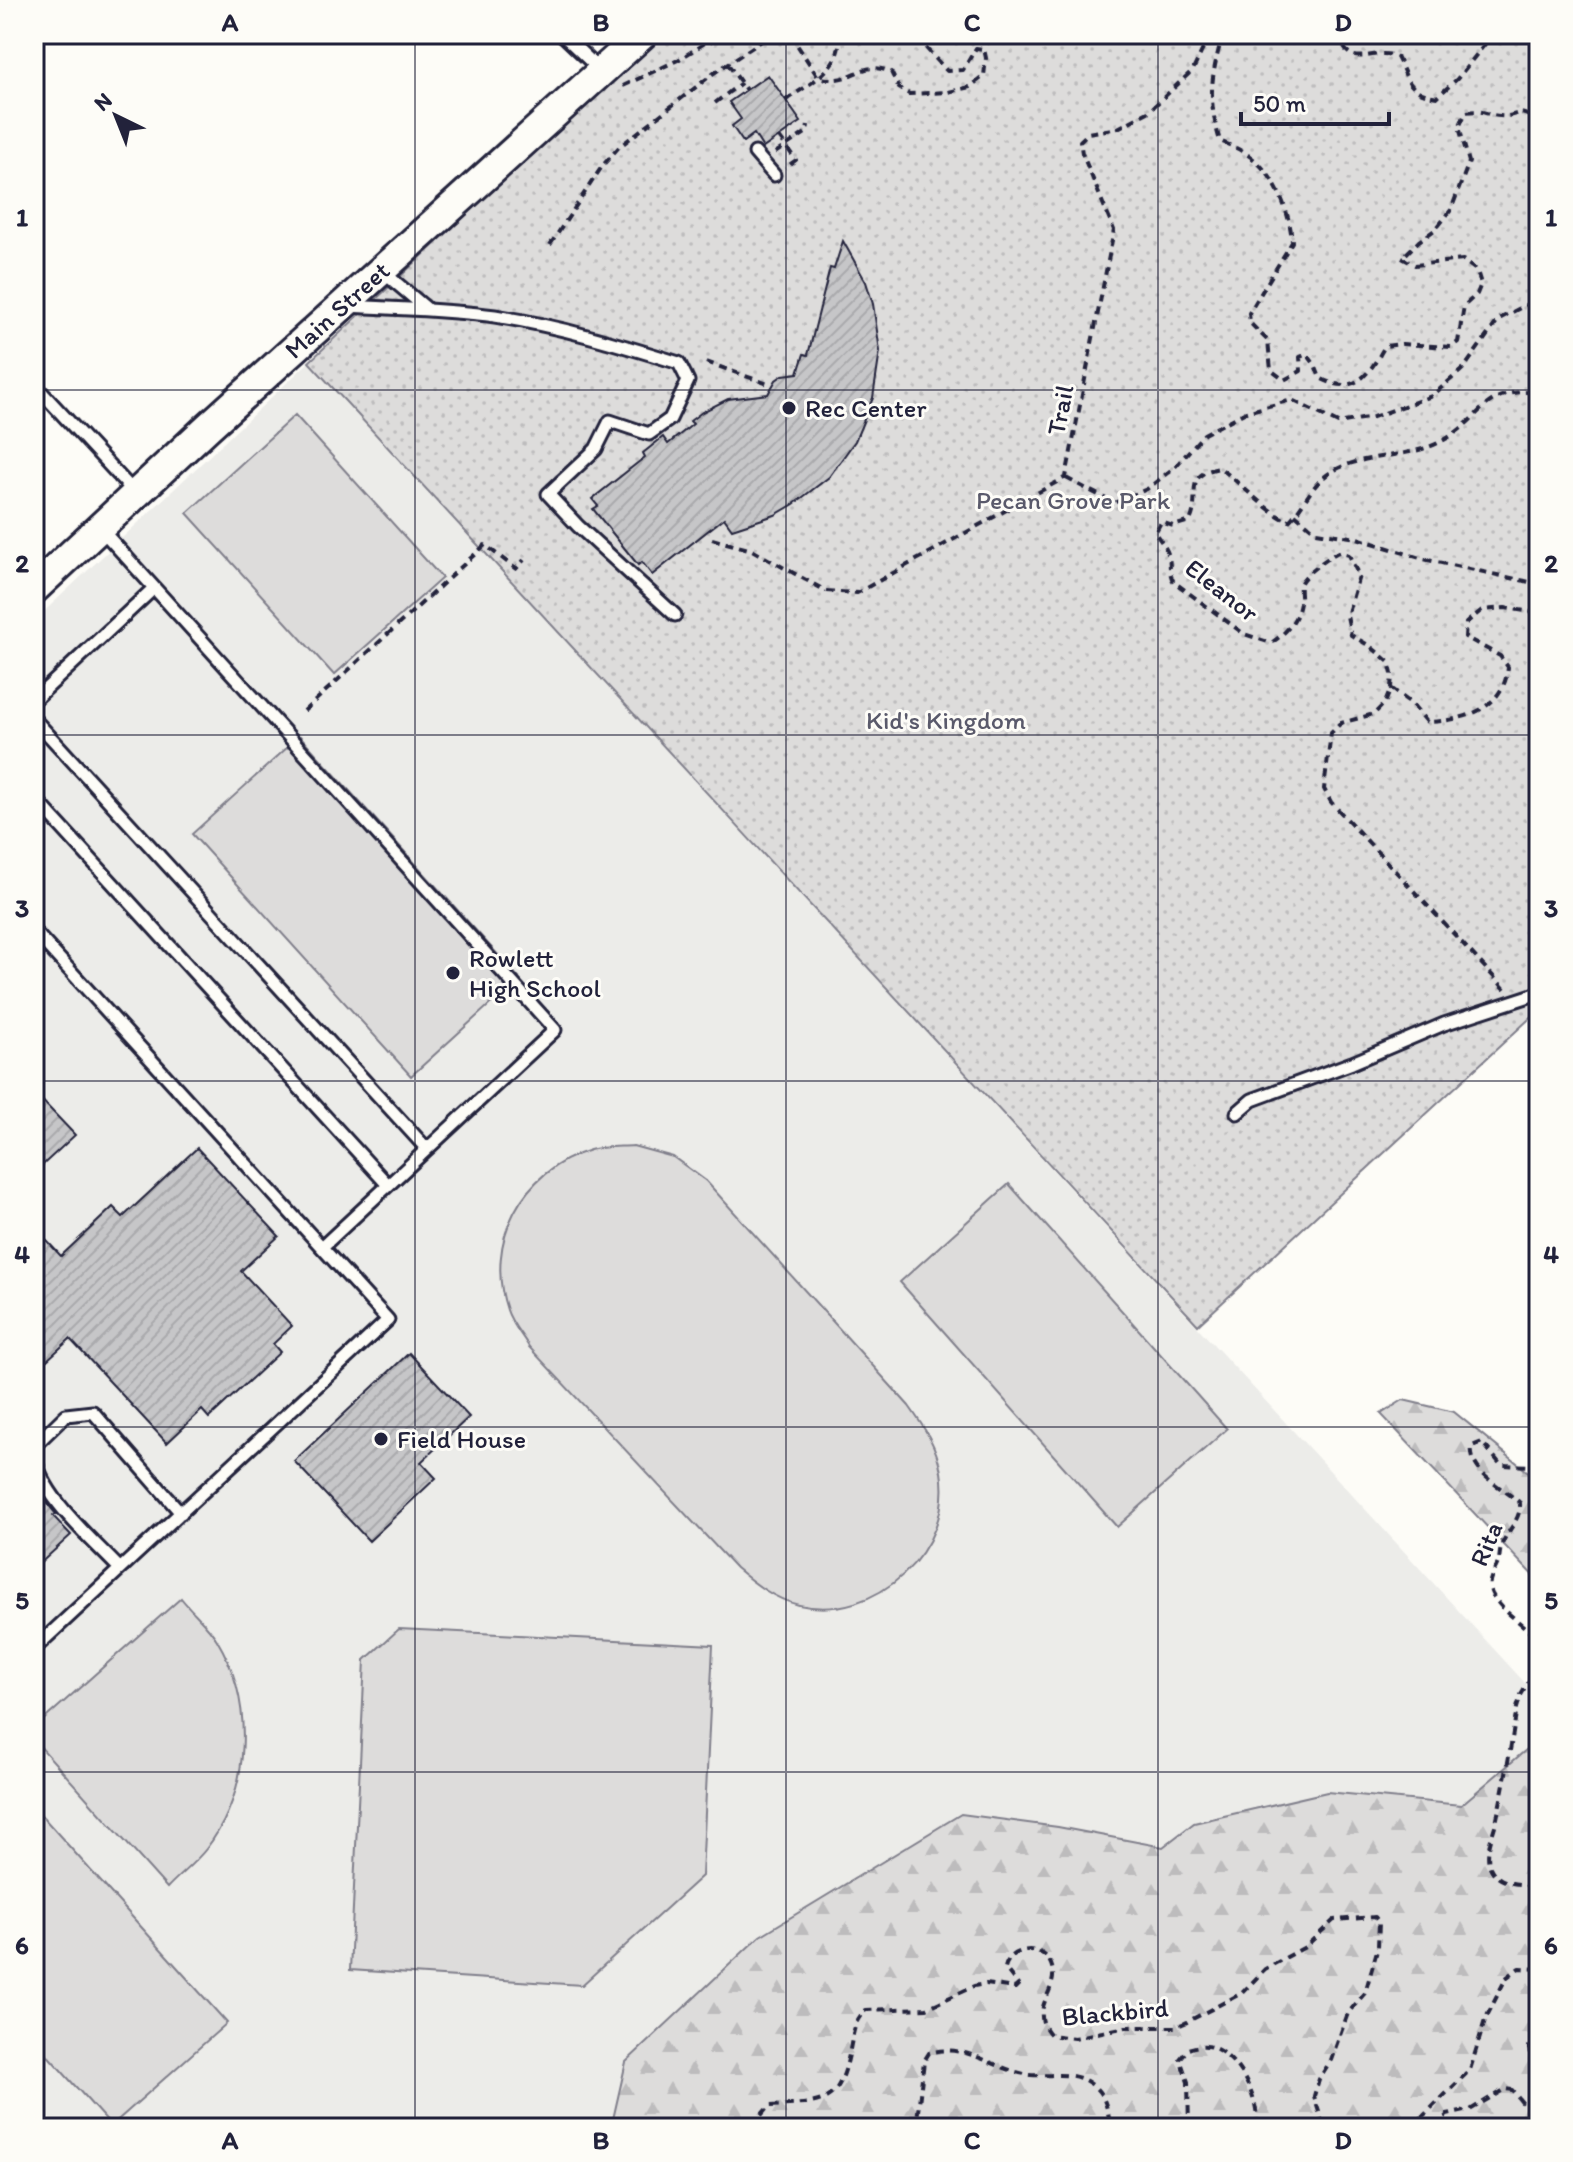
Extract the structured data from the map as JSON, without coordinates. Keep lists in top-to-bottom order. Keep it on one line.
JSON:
{"streets":{"street":["Main Street"],"path":["Trail","Eleanor","Rita","Blackbird"]},"parks":["Pecan Grove Park","Kid's Kingdom"],"places":["Rec Center","Rowlett High School","Field House"],"scale_bar":"50 m","north":"top left","grid":{"columns":["A","B","C","D"],"rows":["1","2","3","4","5","6"]}}
